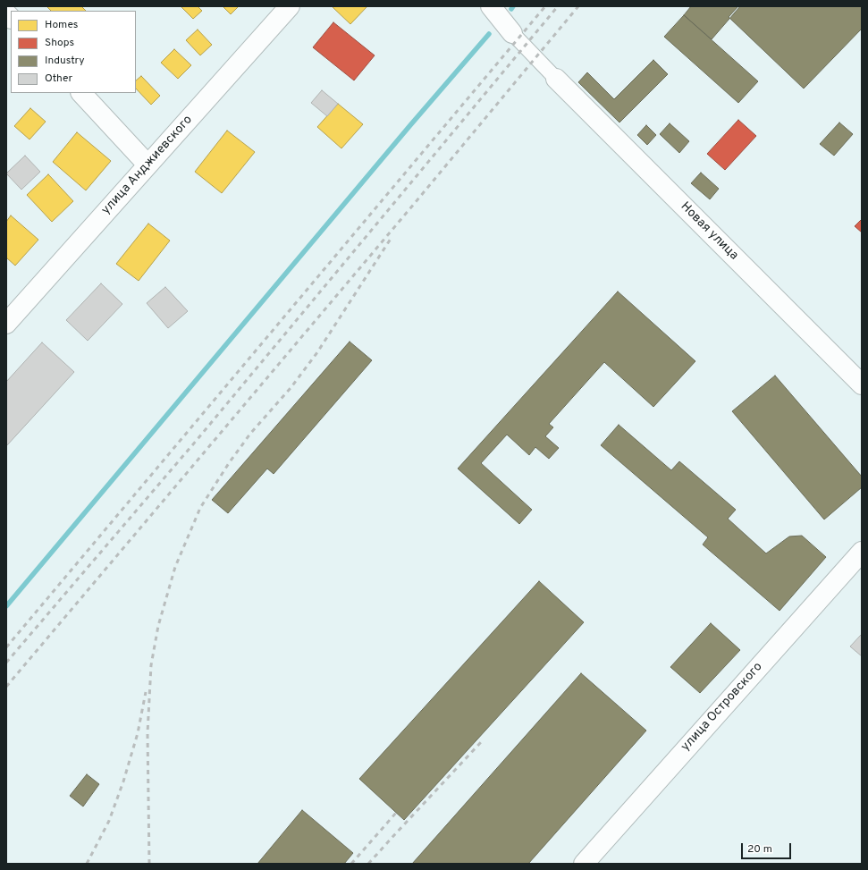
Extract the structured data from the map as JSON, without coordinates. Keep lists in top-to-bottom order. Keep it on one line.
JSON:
{"streets":{"street":["улица Анджиевского","Новая улица","улица Островского"]},"legend":["Homes","Shops","Industry","Other"],"scale_bar":"20 m"}
